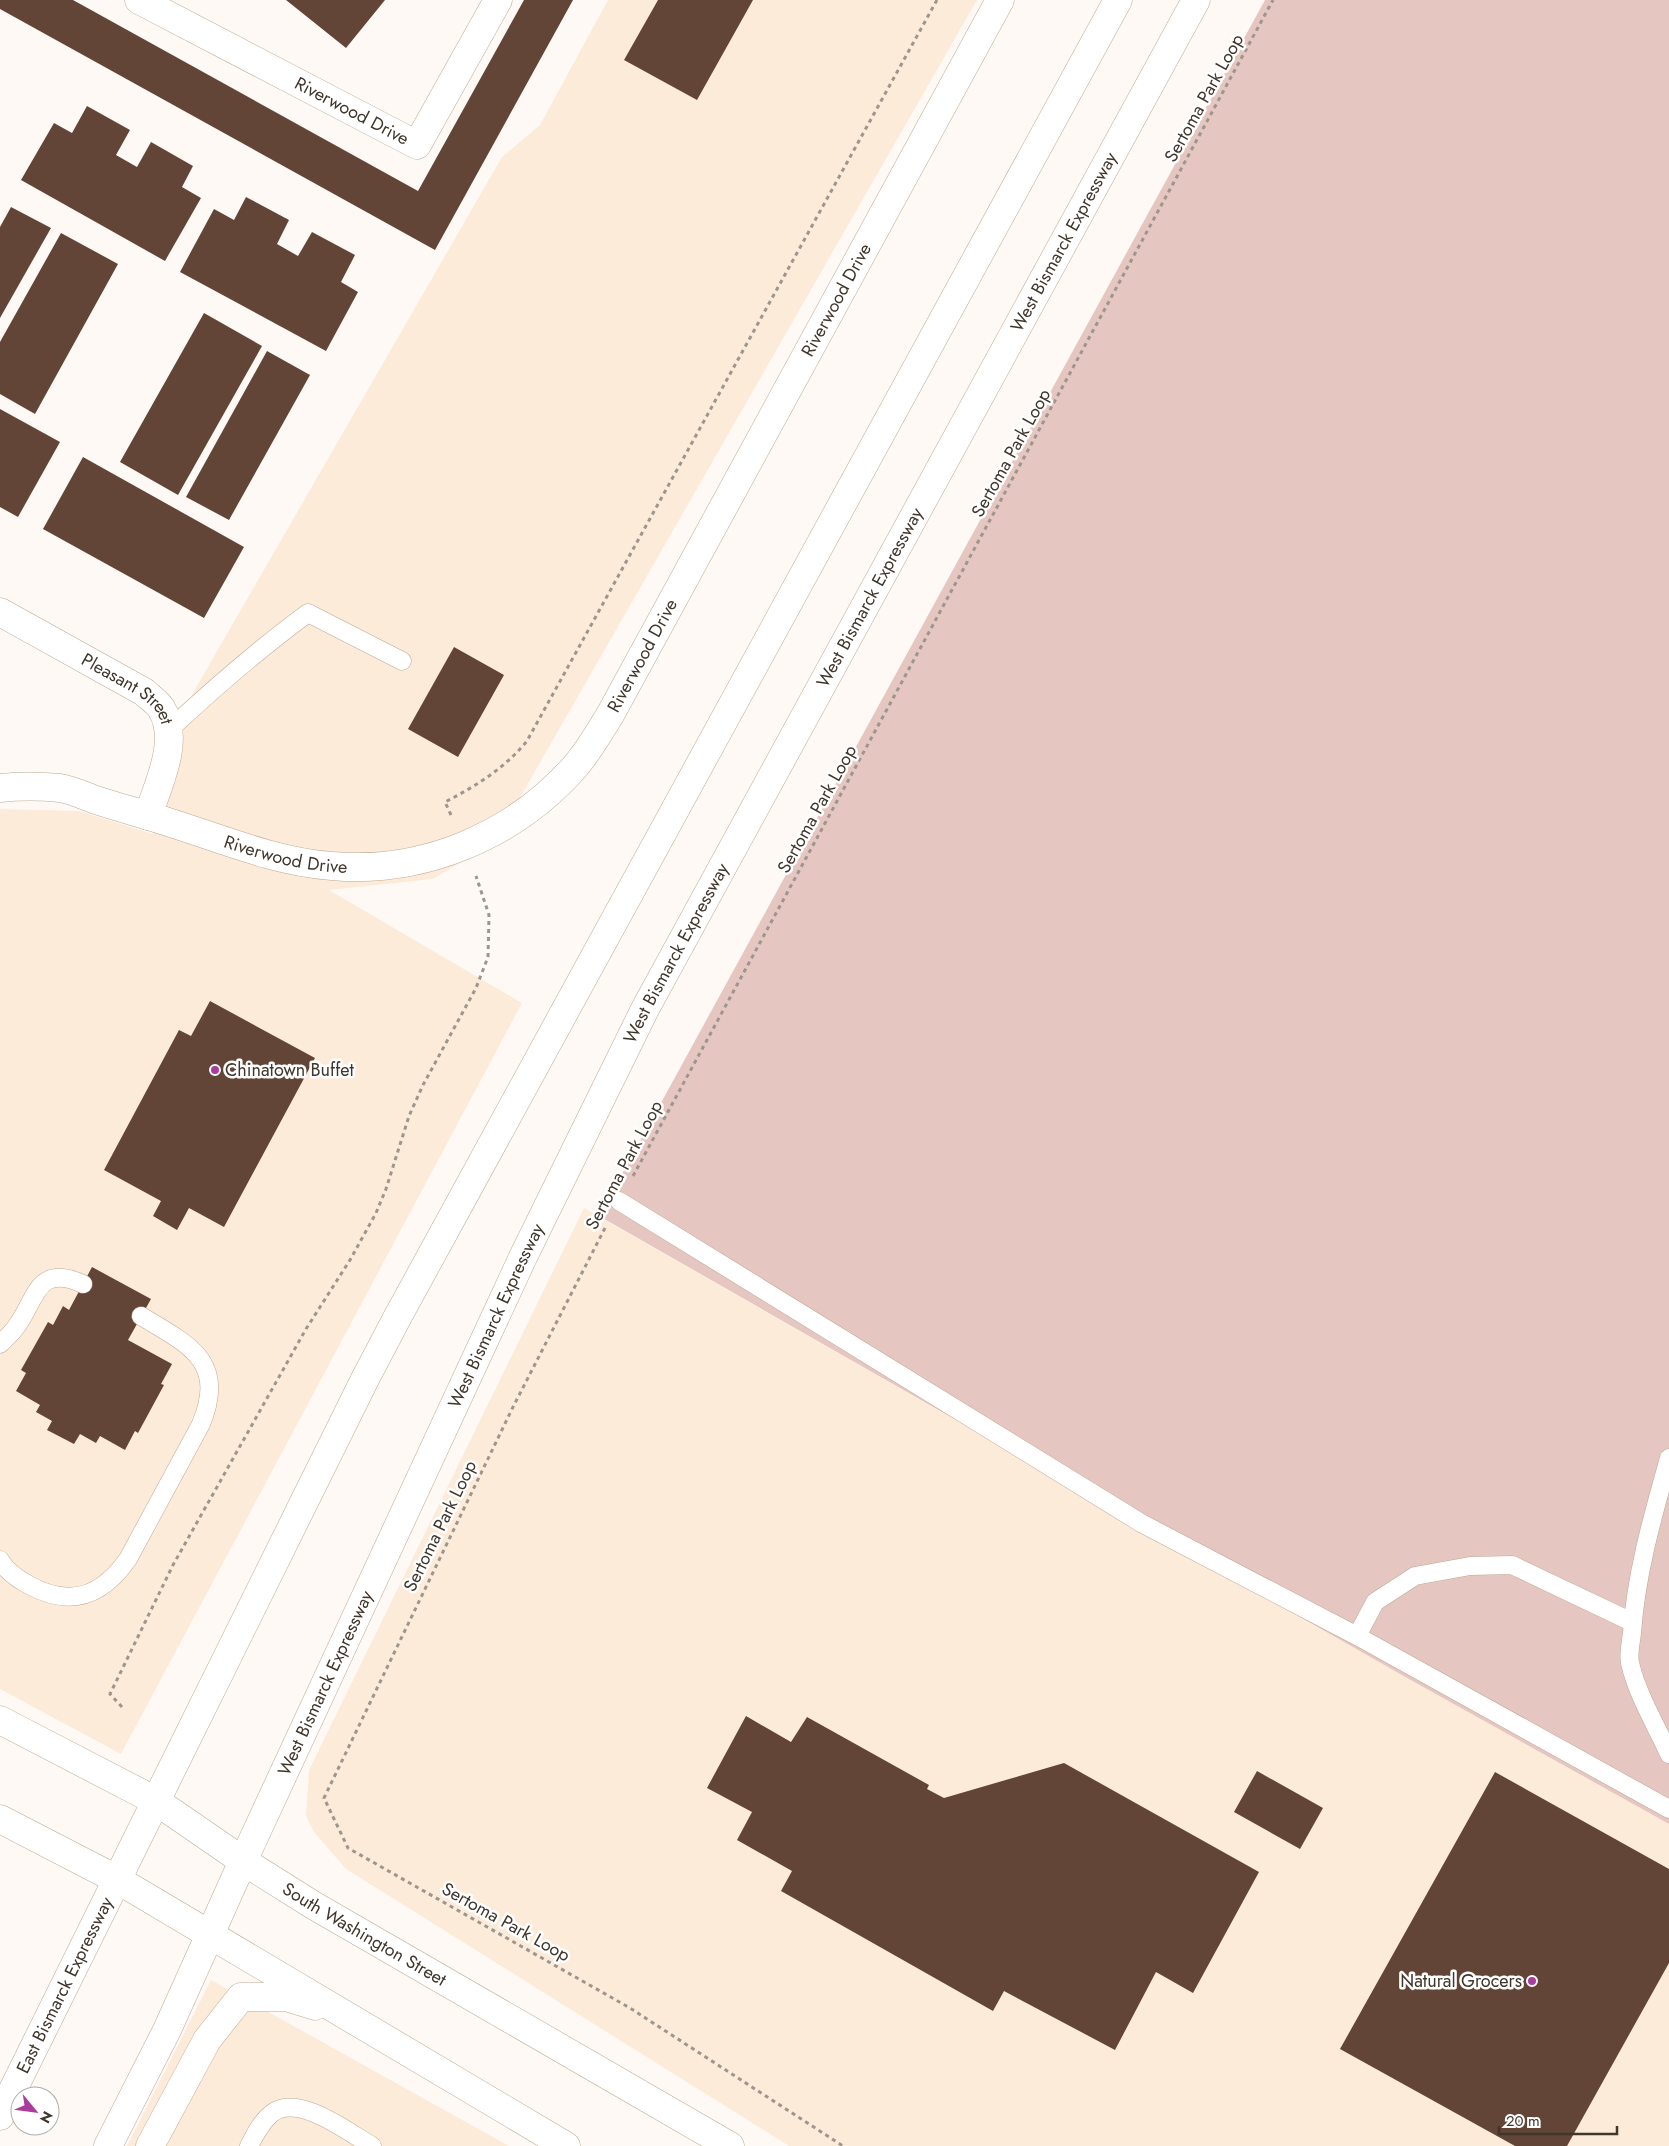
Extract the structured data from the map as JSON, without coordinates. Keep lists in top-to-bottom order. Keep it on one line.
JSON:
{"streets":{"main road":["Riverwood Drive","West Bismarck Expressway","Pleasant Street","South Washington Street","East Bismarck Expressway"],"path":["Sertoma Park Loop"]},"crossings":[["Riverwood Drive","Pleasant Street"],["West Bismarck Expressway","South Washington Street"]],"places":["Chinatown Buffet","Natural Grocers"],"scale_bar":"20 m","north":"bottom right"}
